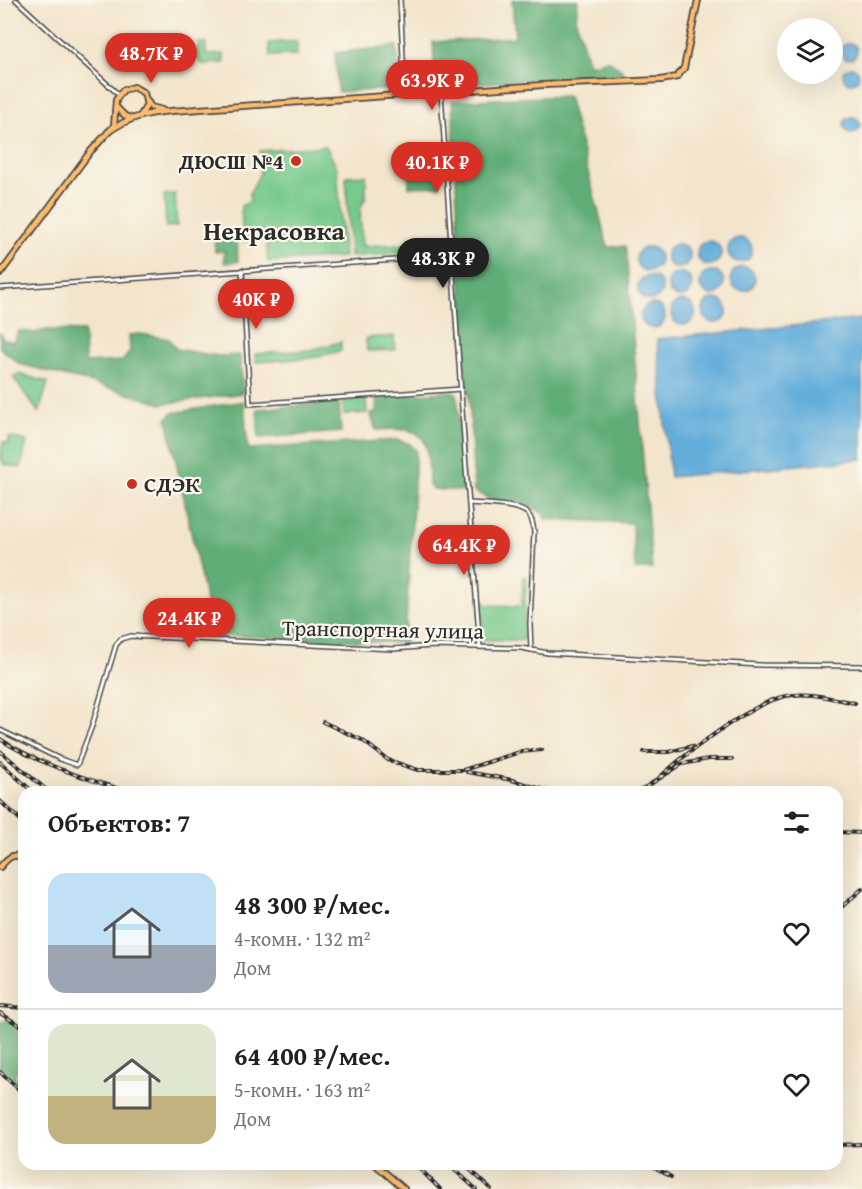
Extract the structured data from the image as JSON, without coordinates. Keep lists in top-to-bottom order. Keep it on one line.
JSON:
{"streets":{"street":["Транспортная улица"]},"districts":["Некрасовка"],"places":["ДЮСШ №4","СДЭК"],"page":{"price":["48.7K ₽","63.9K ₽","40.1K ₽","48.3K ₽","40K ₽","64.4K ₽","24.4K ₽"],"heading":"Объектов: 7","list":[{"name":"48 300 ₽/мес.","note":"4-комн. · 132 m² · Дом"},{"name":"64 400 ₽/мес.","note":"5-комн. · 163 m² · Дом"}]}}
